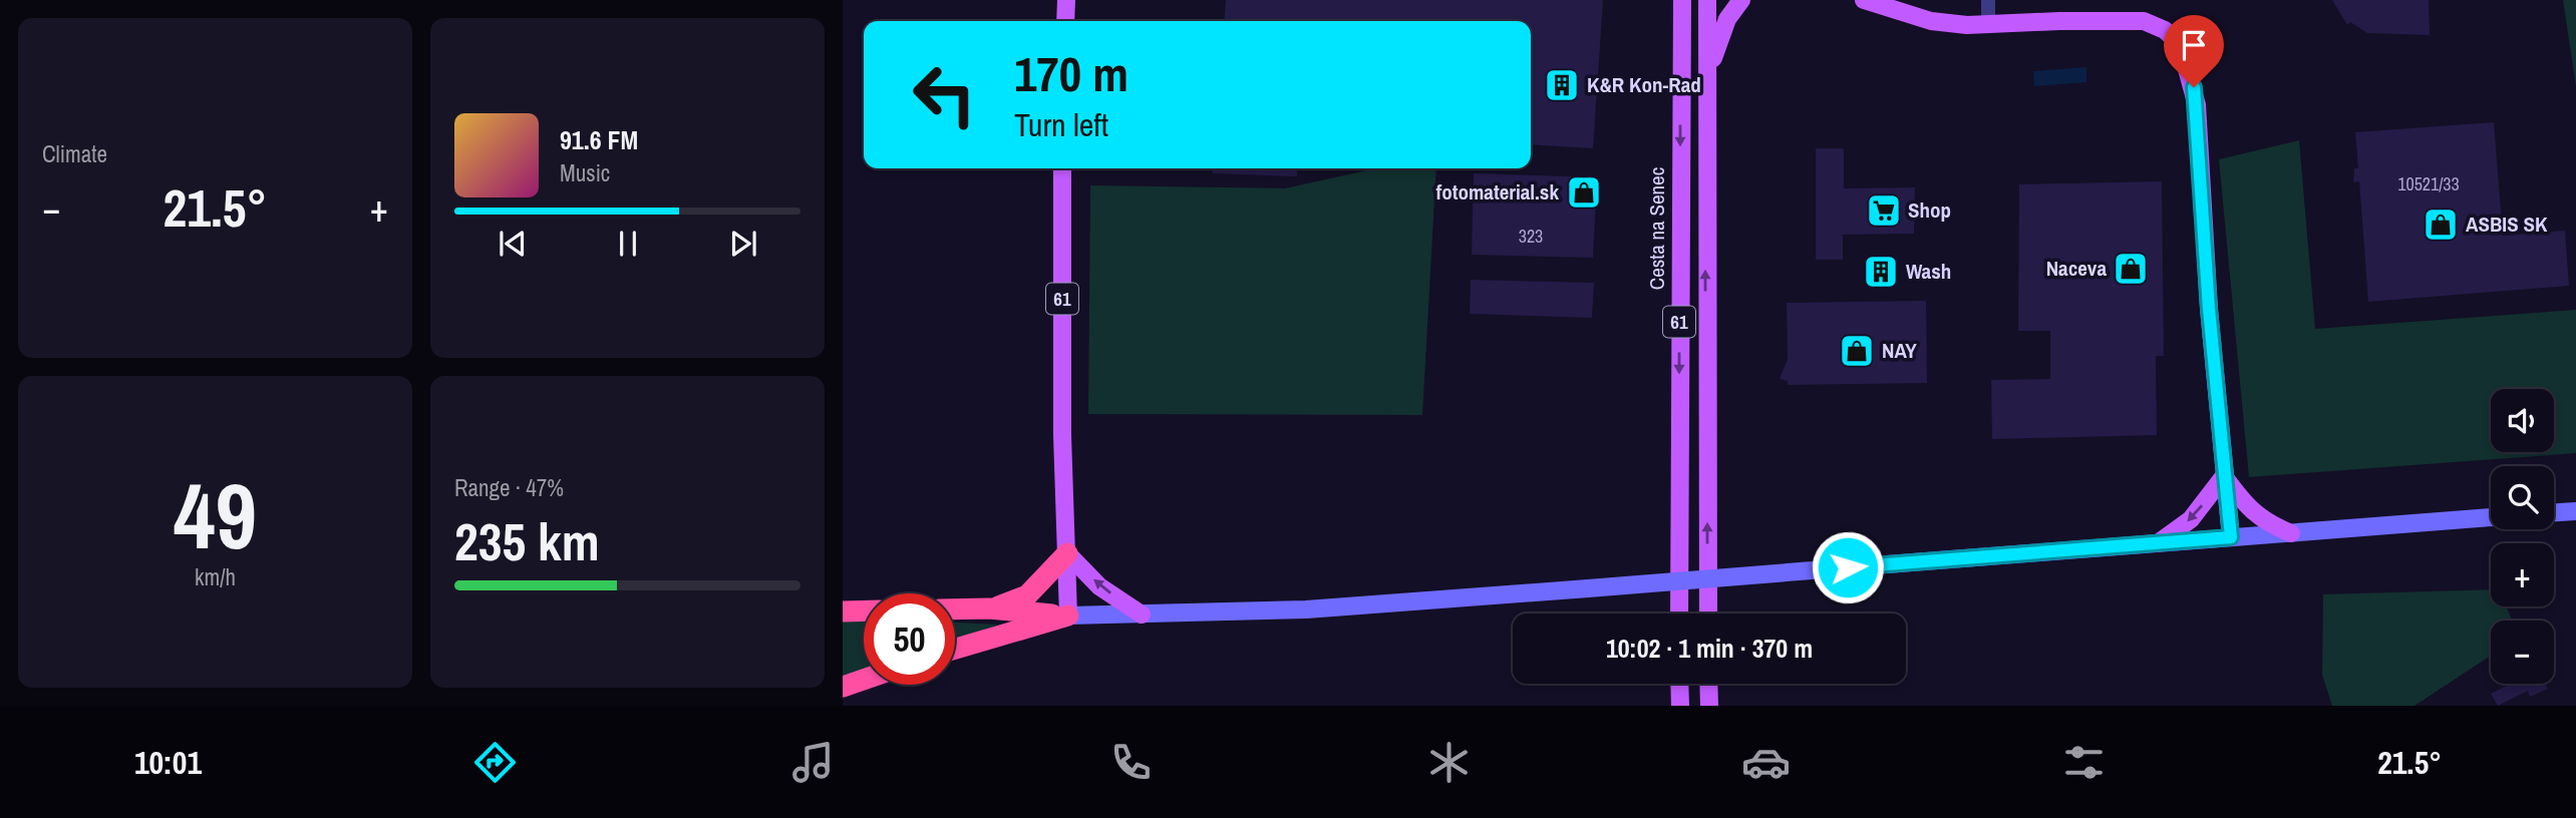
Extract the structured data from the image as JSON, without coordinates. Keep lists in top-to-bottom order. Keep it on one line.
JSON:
{"streets":{"main road":["Cesta na Senec","61"]},"places":{"building":["K&R Kon-Rad","Wash"],"shop":["fotomaterial.sk","ASBIS SK","Naceva","NAY"],"supermarket":["Shop"]},"house_numbers":["10521/33","323"],"page":{"tile":["Climate",["49","km/h"],["Range · 47%","235 km"]],"turn":["170 m","Turn left"],"song":["91.6 FM","Music"],"heat":["−","21.5°","+"],"map_buttons":["+","−"],"limit":"50","trip":"10:02 · 1 min · 370 m","tabs":["10:01","21.5°"]}}
